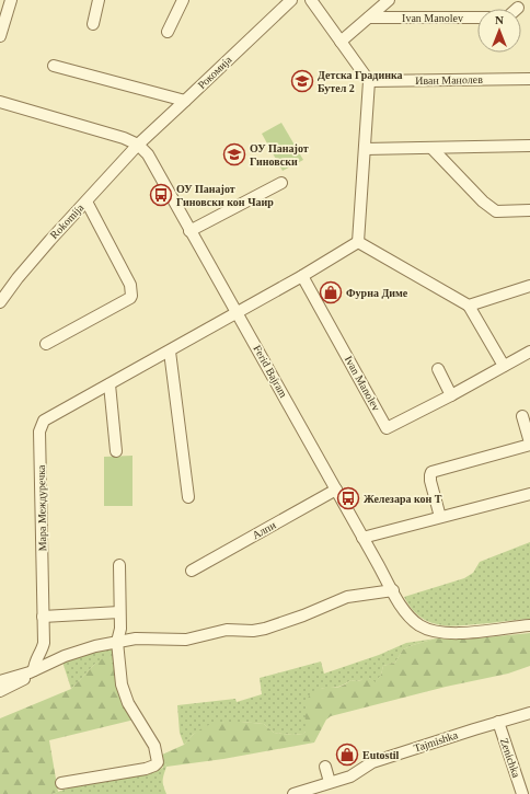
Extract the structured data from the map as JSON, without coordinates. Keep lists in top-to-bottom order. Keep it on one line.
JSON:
{"streets":{"street":["Ivan Manolev","Рокомија","Иван Манолев","Rokomija","Ferid Bajram","Мара Междуречка","Алпи","Tajmishka","Zenichka"]},"crossings":[["Рокомија","Rokomija"],["Рокомија","Ferid Bajram"],["Rokomija","Ferid Bajram"],["Ferid Bajram","Мара Междуречка"],["Ferid Bajram","Алпи"],["Tajmishka","Zenichka"]],"places":{"school or university":["Детска Градинка Бутел 2","ОУ Панајот Гиновски"],"bus stop":["ОУ Панајот Гиновски кон Чаир","Железара кон Т"],"shop":["Фурна Диме","Eutostil"]},"north":"top"}
